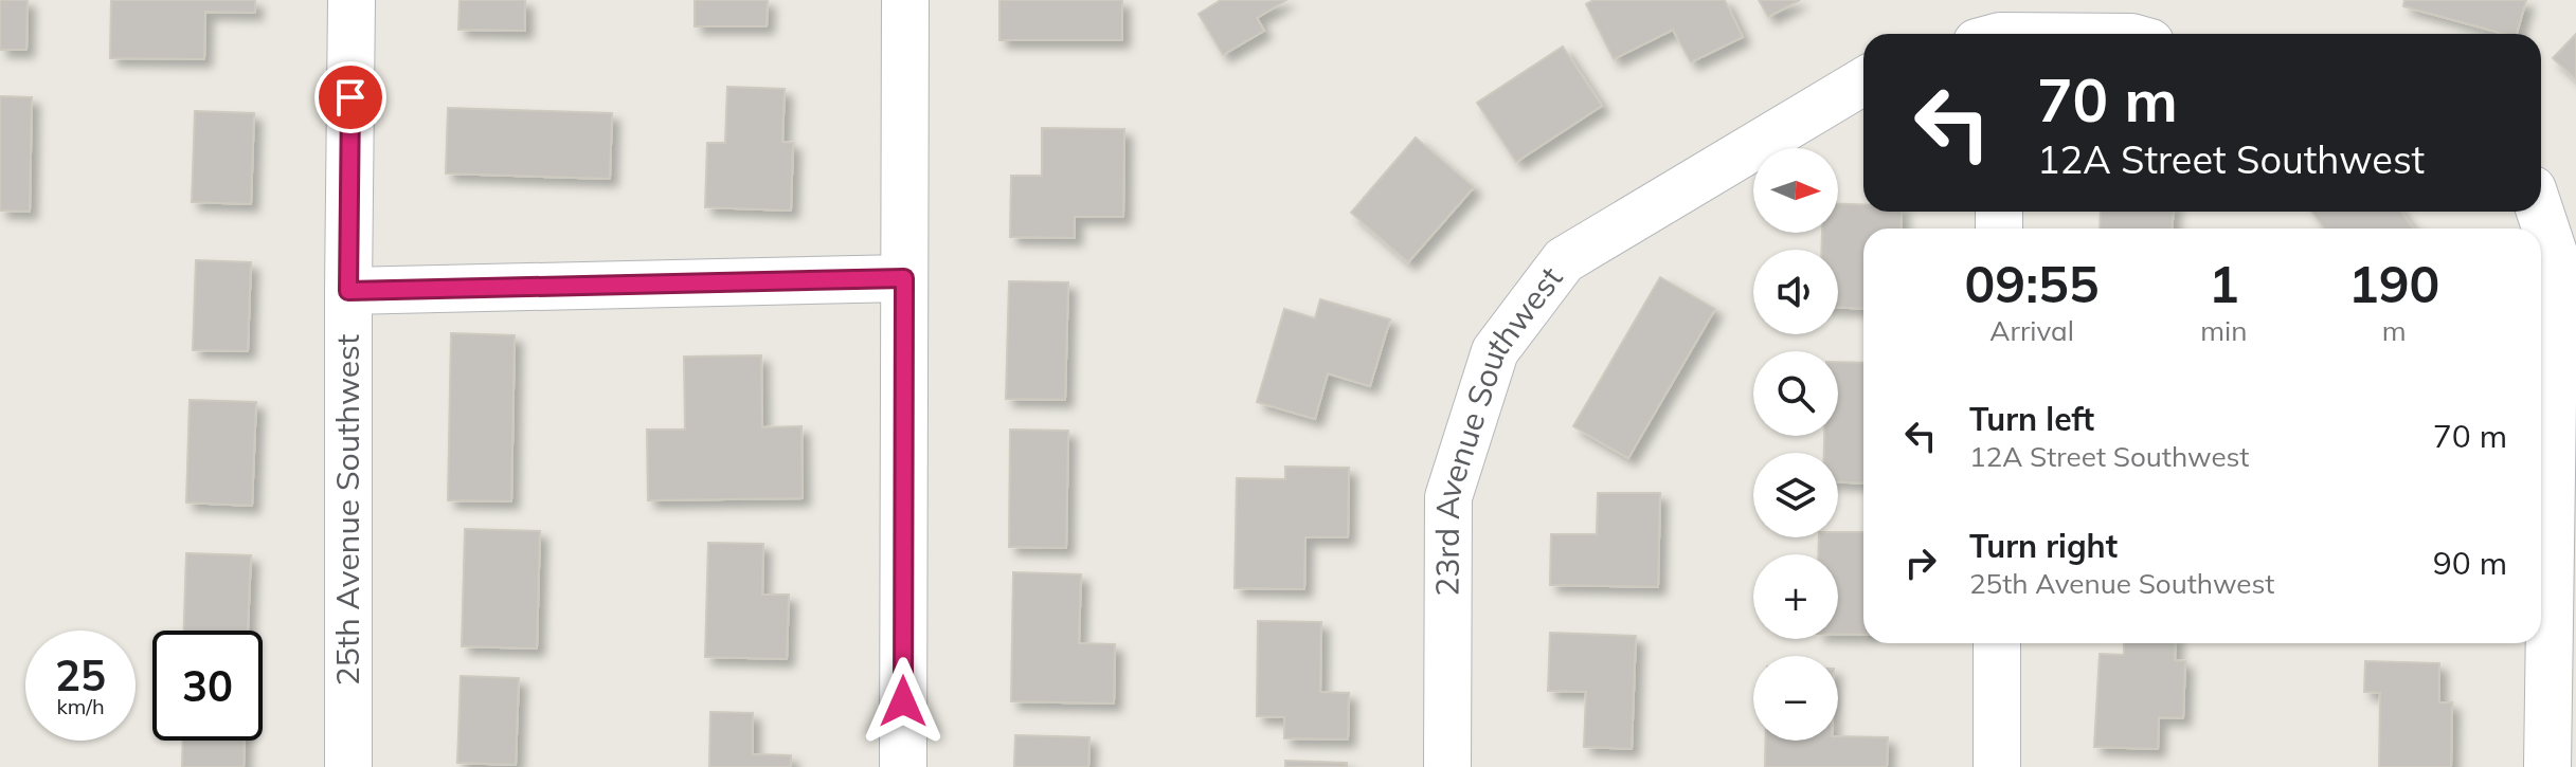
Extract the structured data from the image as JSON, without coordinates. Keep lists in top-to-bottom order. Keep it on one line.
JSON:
{"streets":{"street":["23rd Avenue Southwest","25th Avenue Southwest"]},"north":"right","page":{"turn":["70 m","12A Street Southwest"],"map_buttons":["+","−"],"eta":["09:55","Arrival","1","min","190","m"],"list":[{"name":"Turn left","note":"12A Street Southwest","value":"70 m"},{"name":"Turn right","note":"25th Avenue Southwest","value":"90 m"}],"speed":"25 km/h","limit":"30"}}
